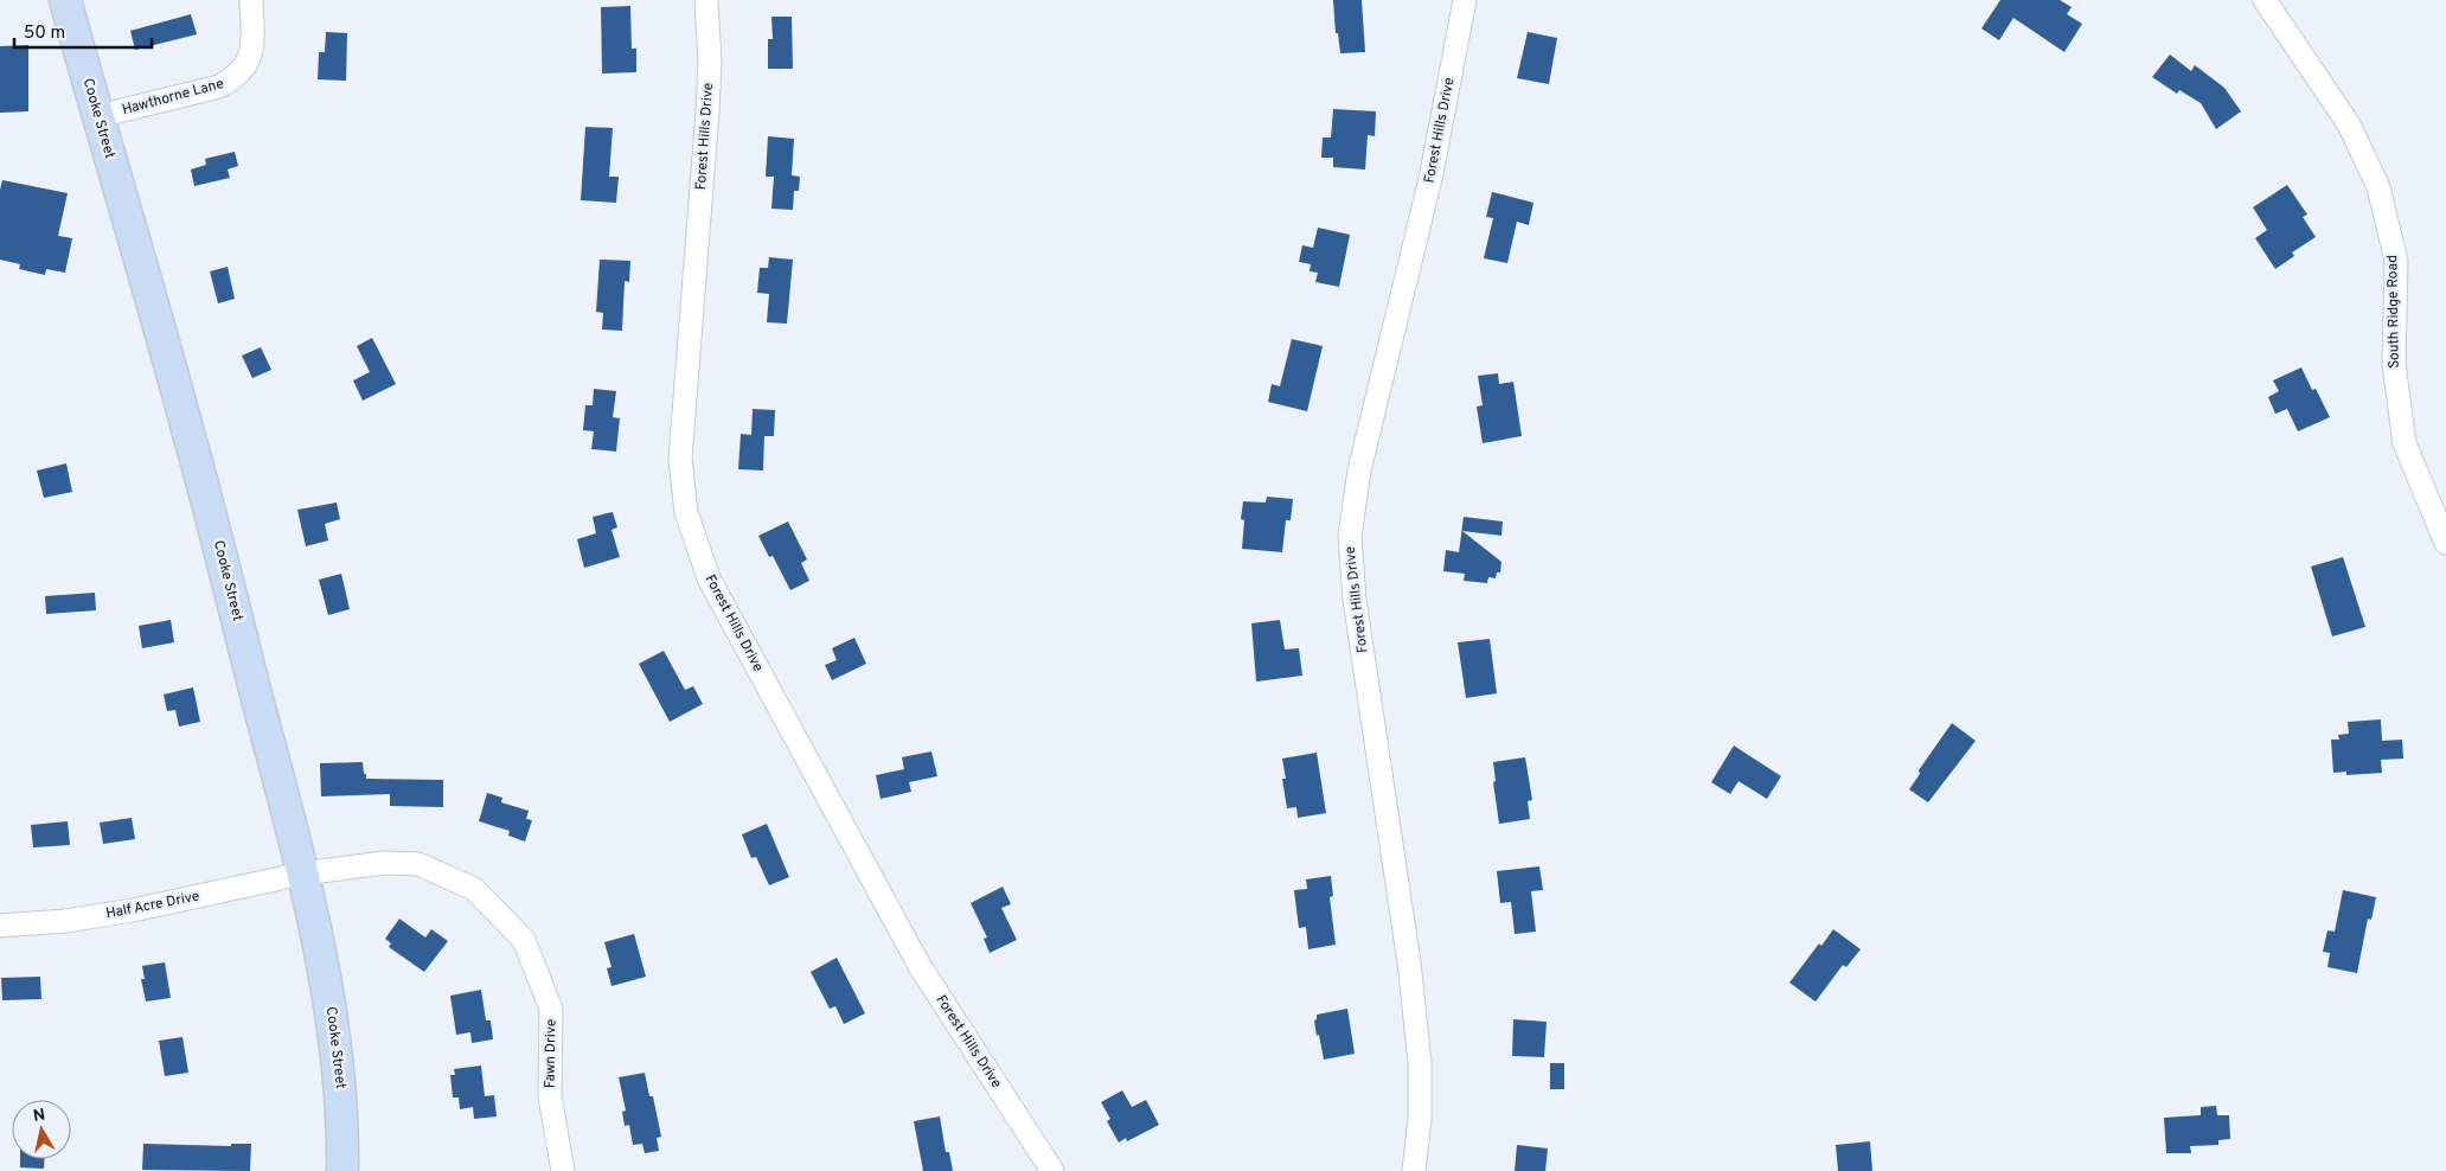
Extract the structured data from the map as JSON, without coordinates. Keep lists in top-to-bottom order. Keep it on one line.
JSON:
{"streets":{"main road":["Cooke Street"],"street":["Hawthorne Lane","Forest Hills Drive","South Ridge Road","Half Acre Drive","Fawn Drive"]},"crossings":[["Hawthorne Lane","Cooke Street"],["Cooke Street","Half Acre Drive"],["Cooke Street","Fawn Drive"],["Half Acre Drive","Fawn Drive"]],"scale_bar":"50 m","north":"top"}
